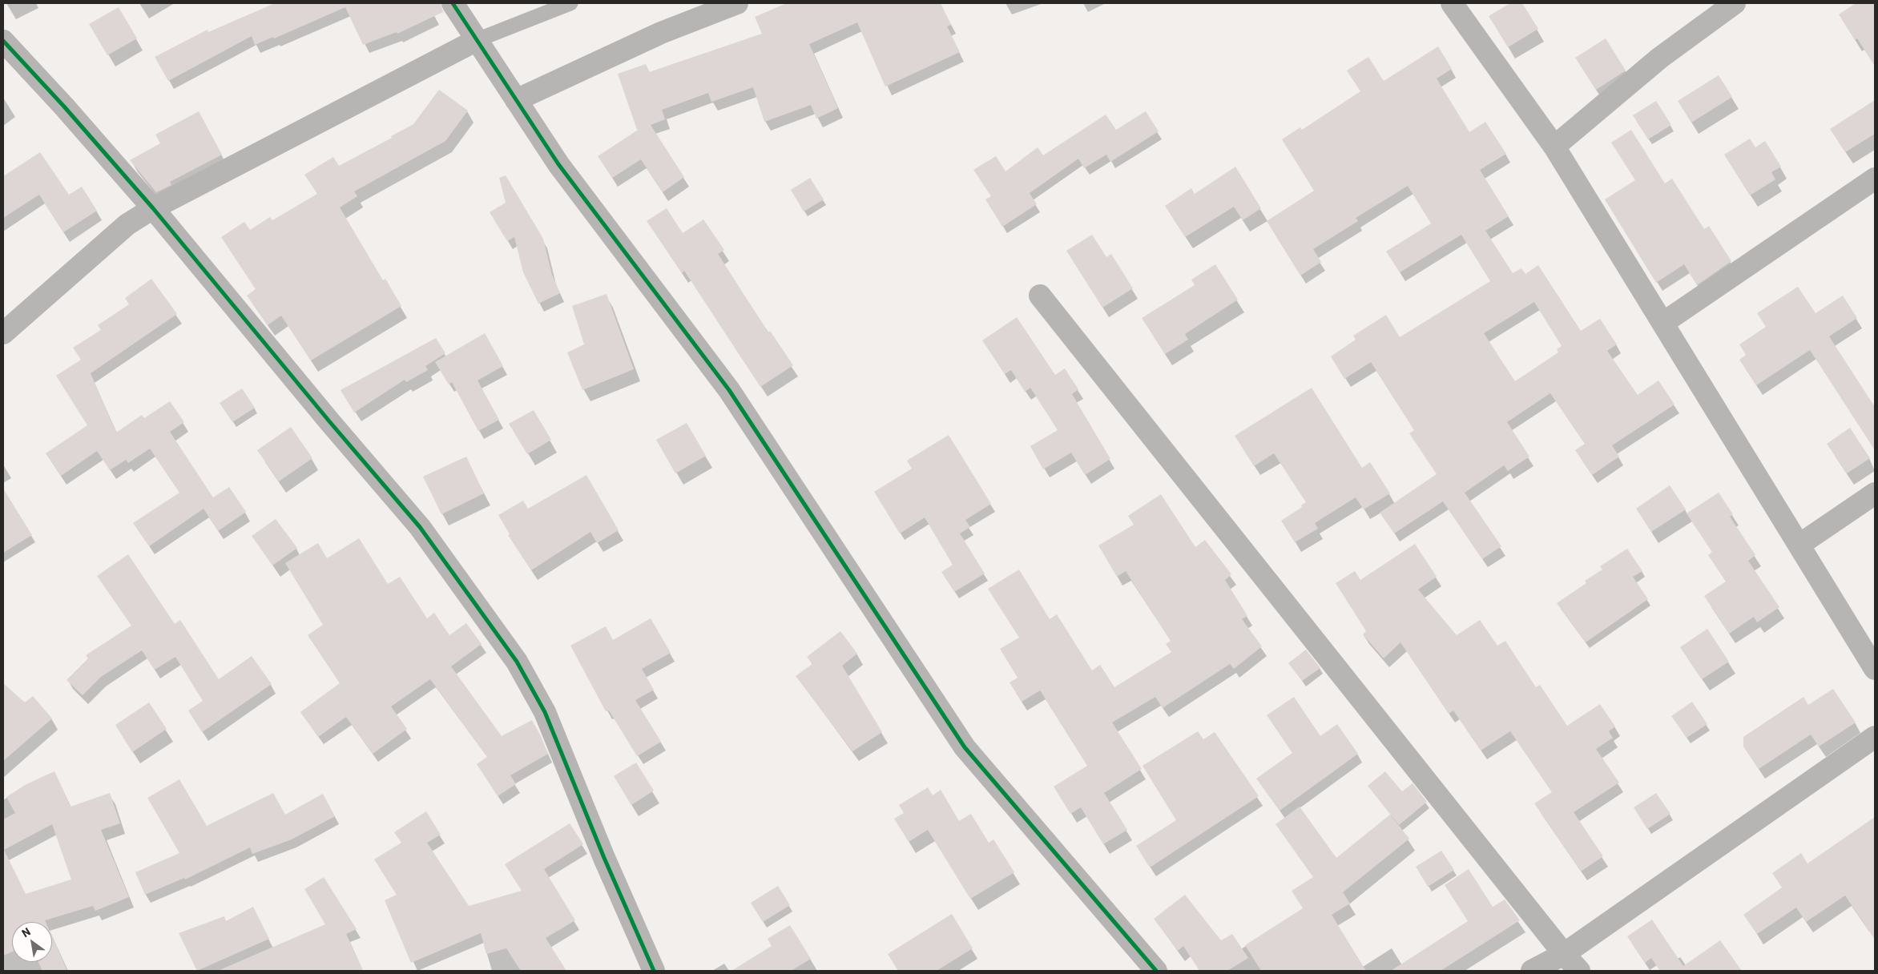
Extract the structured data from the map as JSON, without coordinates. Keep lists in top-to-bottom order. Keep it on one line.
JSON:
{"north":"top left"}
